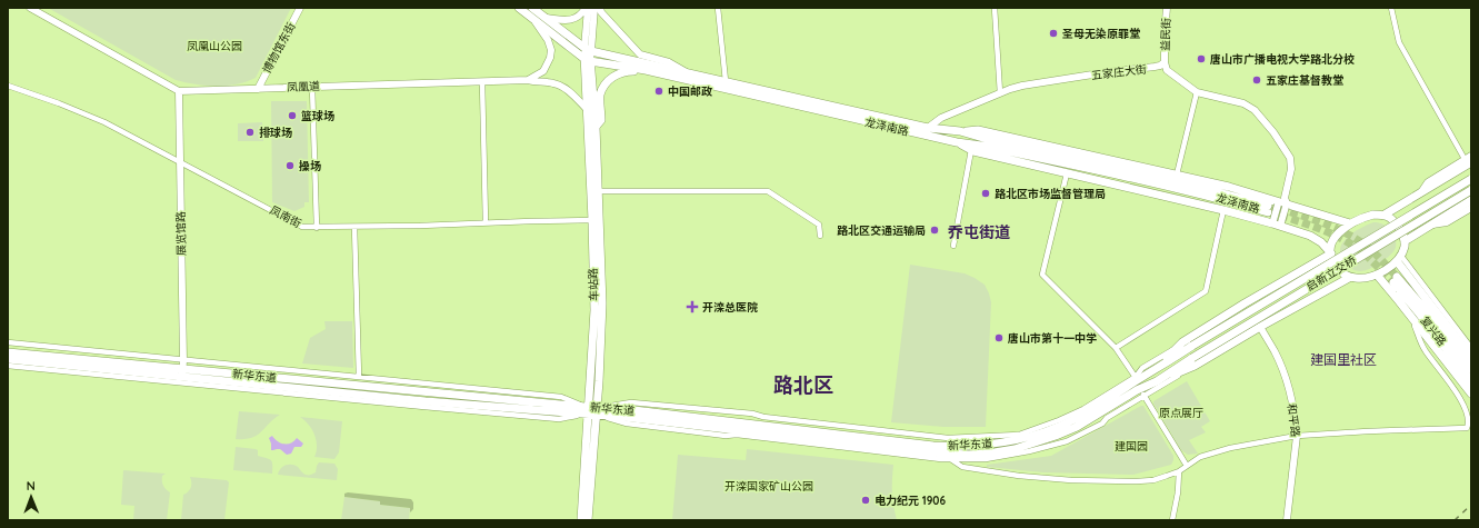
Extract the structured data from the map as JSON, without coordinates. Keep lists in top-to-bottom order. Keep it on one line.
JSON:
{"streets":{"main road":["龙泽南路","启新立交桥","车站路","复兴路","新华东道"],"street":["益民街","博物馆东街","五家庄大街","凤凰道","凤南街","展览馆路","和平路"]},"crossings":[["益民街","五家庄大街"],["博物馆东街","凤凰道"],["五家庄大街","龙泽南路"],["凤凰道","展览馆路"],["凤凰道","车站路"],["龙泽南路","车站路"],["凤南街","展览馆路"],["凤南街","车站路"],["展览馆路","新华东道"],["启新立交桥","新华东道"],["车站路","新华东道"]],"districts":["乔屯街道","建国里社区","路北区"],"parks":["凤凰山公园","原点展厅","建国园","开滦国家矿山公园"],"places":{"other":["圣母无染原罪堂","唐山市广播电视大学路北分校","五家庄基督教堂","中国邮政","篮球场","排球场","操场","路北区市场监督管理局","路北区交通运输局","唐山市第十一中学","电力纪元 1906"],"health":["开滦总医院"]},"north":"top"}
